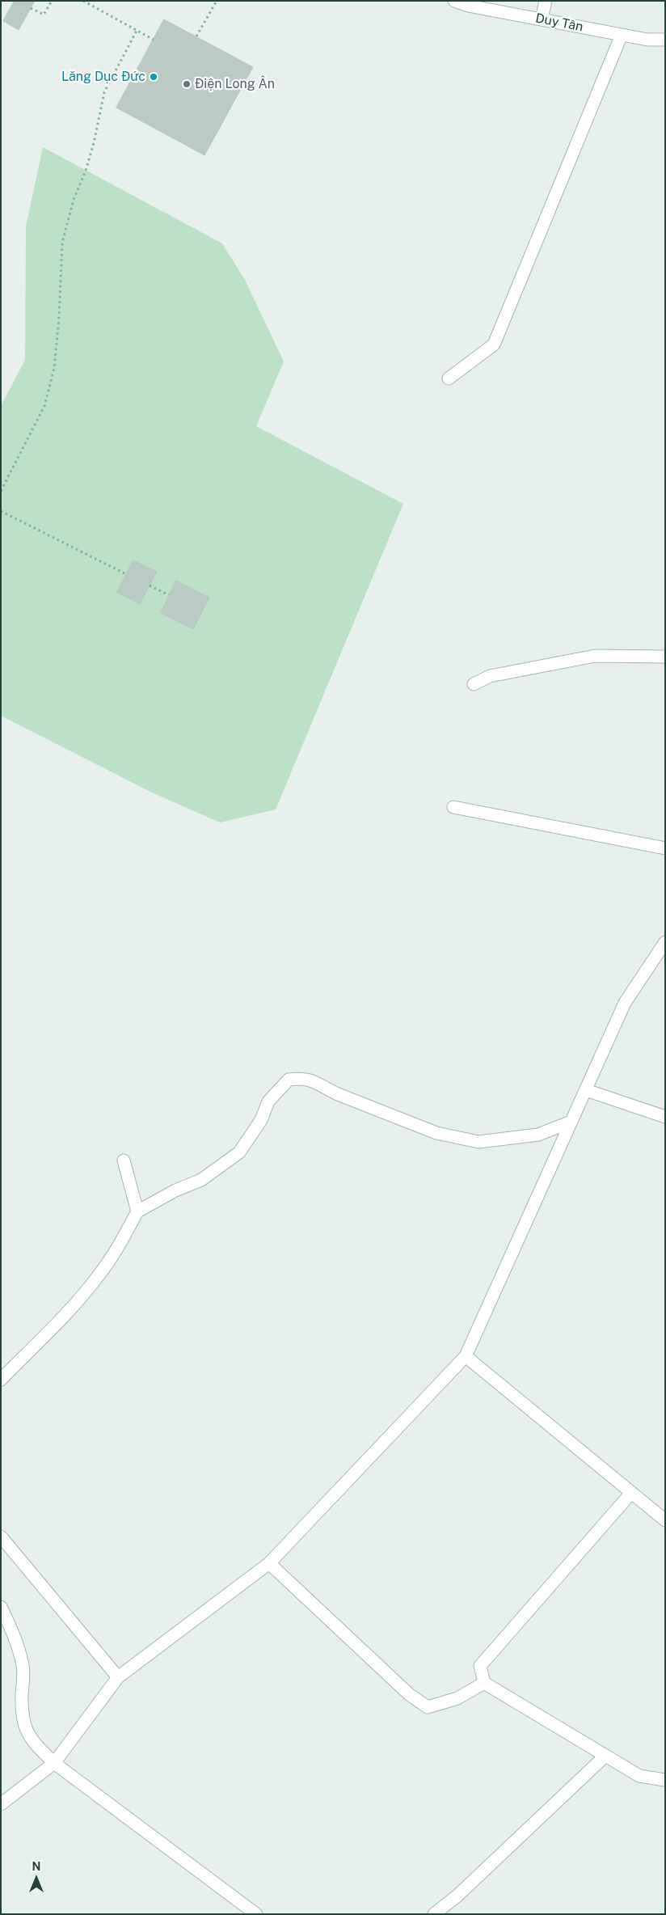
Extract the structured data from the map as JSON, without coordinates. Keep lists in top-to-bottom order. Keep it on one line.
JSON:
{"streets":{"street":["Duy Tân"]},"places":["Lăng Dục Đức","Điện Long Ân"],"north":"top"}
